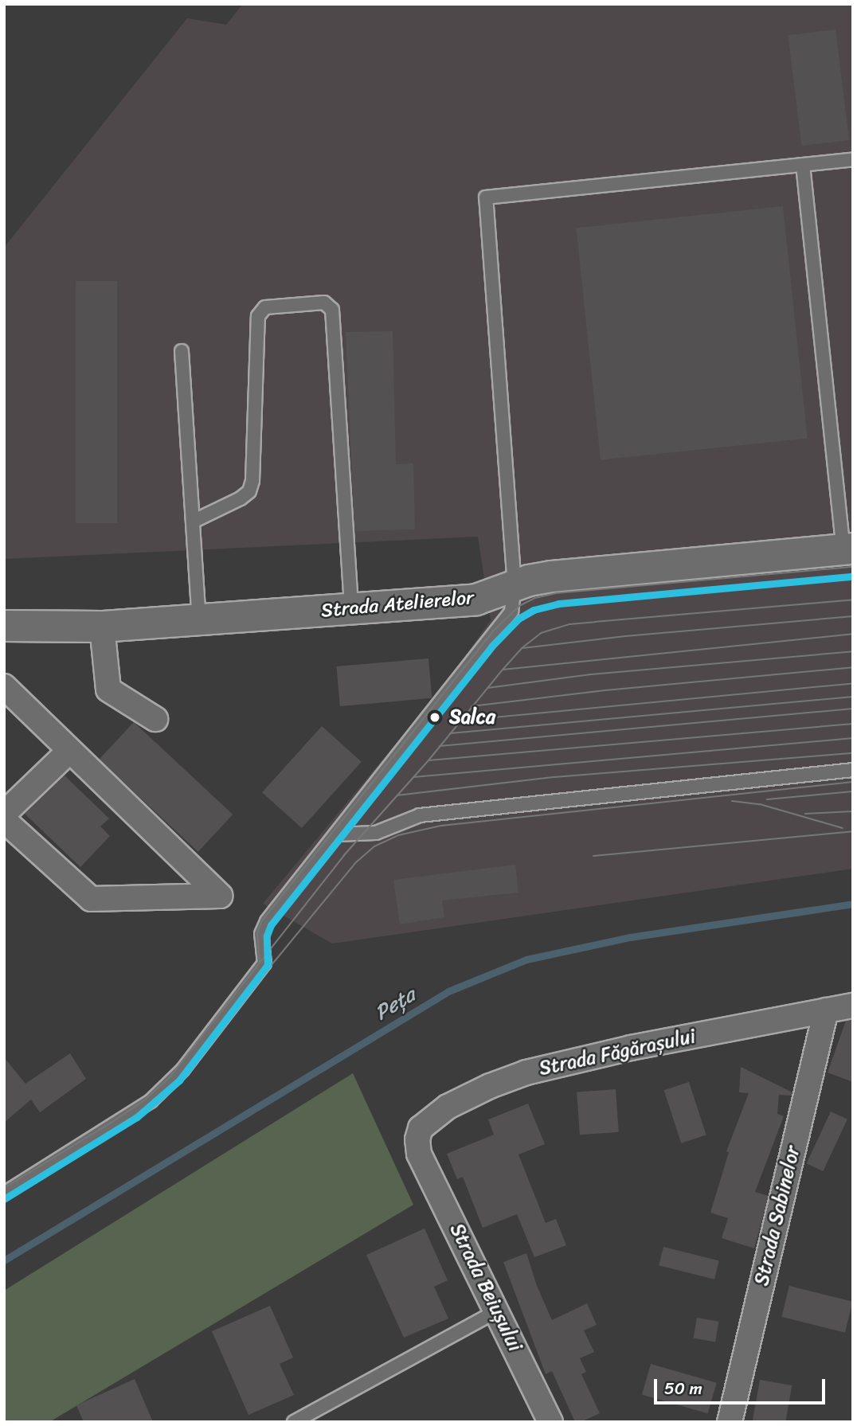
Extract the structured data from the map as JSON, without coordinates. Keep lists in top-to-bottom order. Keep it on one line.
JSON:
{"streets":{"main road":["Strada Atelierelor"],"street":["Strada Făgărașului","Strada Sabinelor","Strada Beiușului"]},"crossings":[["Strada Făgărașului","Strada Sabinelor"],["Strada Făgărașului","Strada Beiușului"]],"water":["Peța"],"places":["Salca"],"scale_bar":"50 m"}
